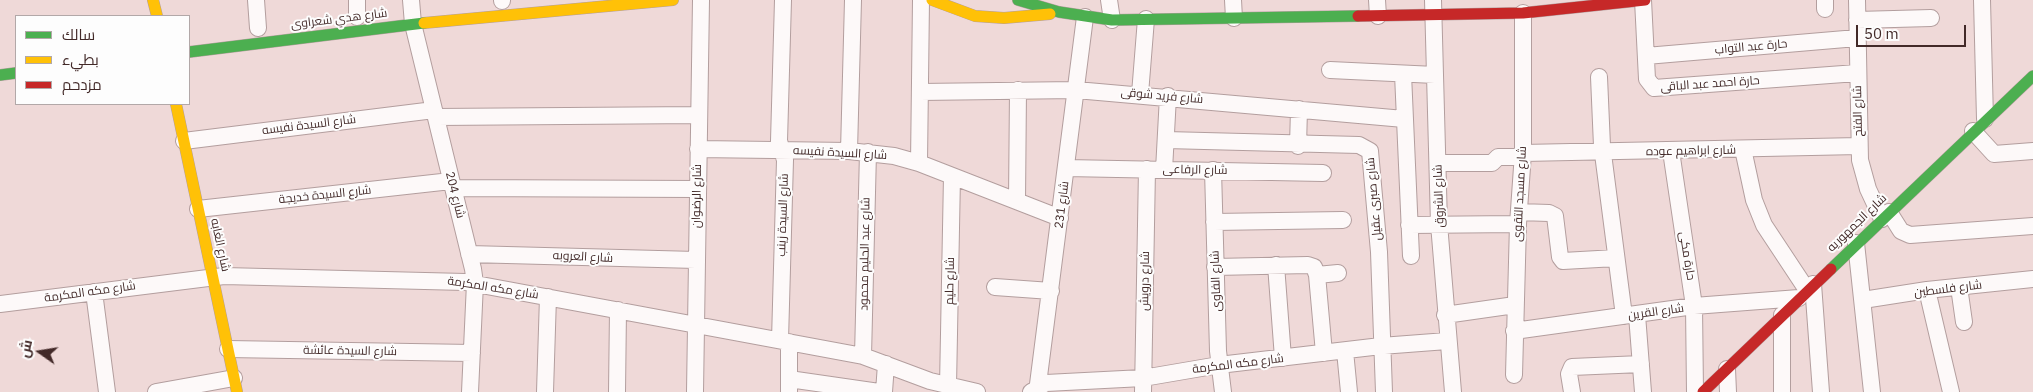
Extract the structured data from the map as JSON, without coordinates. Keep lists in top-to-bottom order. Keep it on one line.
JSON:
{"streets":{"street":["شارع هدي شعراوى","حارة عبد التواب","حارة احمد عبد الباقى","شارع فريد شوقى","شارع الفتح","شارع السيدة نفيسه","شارع ابراهيم عوده","شارع الرفاعى","شارع مسجد التقوى","شارع السيدة خديجة","شارع 204","شارع الرضوان","شارع الشروق","شارع صبرى عقيل","شارع 231","شارع السيدة زينب","شارع الجمهوريه","شارع الغابه","شارع عبد الحليم محمود","حارة مكى","شارع العروبه","شارع حليم","شارع درويش","شارع الفاوى","شارع مكه المكرمة","شارع فلسطين","شارع القرين","شارع السيدة عائشة"]},"crossings":[["شارع هدي شعراوى","شارع 204"],["حارة عبد التواب","حارة احمد عبد الباقى"],["حارة عبد التواب","شارع الفتح"],["حارة احمد عبد الباقى","شارع الفتح"],["شارع فريد شوقى","شارع 231"],["شارع الفتح","شارع ابراهيم عوده"],["شارع الفتح","شارع الجمهوريه"],["شارع السيدة نفيسه","شارع 204"],["شارع السيدة نفيسه","شارع الرضوان"],["شارع السيدة نفيسه","شارع 231"],["شارع السيدة نفيسه","شارع السيدة زينب"],["شارع السيدة نفيسه","شارع الغابه"],["شارع السيدة نفيسه","شارع عبد الحليم محمود"],["شارع السيدة نفيسه","شارع حليم"],["شارع ابراهيم عوده","شارع مسجد التقوى"],["شارع ابراهيم عوده","شارع الشروق"],["شارع ابراهيم عوده","حارة مكى"],["شارع الرفاعى","شارع 231"],["شارع الرفاعى","شارع درويش"],["شارع الرفاعى","شارع الفاوى"],["شارع مسجد التقوى","شارع القرين"],["شارع السيدة خديجة","شارع 204"],["شارع السيدة خديجة","شارع الرضوان"],["شارع السيدة خديجة","شارع الغابه"],["شارع 204","شارع العروبه"],["شارع 204","شارع مكه المكرمة"],["شارع 204","شارع السيدة عائشة"],["شارع الرضوان","شارع العروبه"],["شارع الرضوان","شارع مكه المكرمة"],["شارع الشروق","شارع مكه المكرمة"],["شارع صبرى عقيل","شارع مكه المكرمة"],["شارع 231","شارع مكه المكرمة"],["شارع السيدة زينب","شارع مكه المكرمة"],["شارع الجمهوريه","شارع القرين"],["شارع الغابه","شارع مكه المكرمة"],["شارع الغابه","شارع السيدة عائشة"],["شارع عبد الحليم محمود","شارع مكه المكرمة"],["حارة مكى","شارع القرين"],["شارع حليم","شارع مكه المكرمة"],["شارع درويش","شارع مكه المكرمة"],["شارع الفاوى","شارع مكه المكرمة"]],"legend":["سالك","بطيء","مزدحم"],"scale_bar":"50 m","north":"left"}
